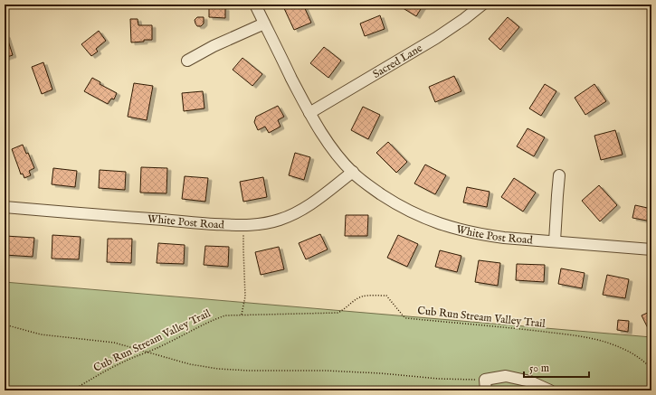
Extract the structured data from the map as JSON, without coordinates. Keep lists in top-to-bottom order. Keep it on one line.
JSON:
{"streets":{"street":["Sacred Lane","White Post Road"],"path":["Cub Run Stream Valley Trail"]},"crossings":[["Sacred Lane","White Post Road"]],"scale_bar":"50 m"}
